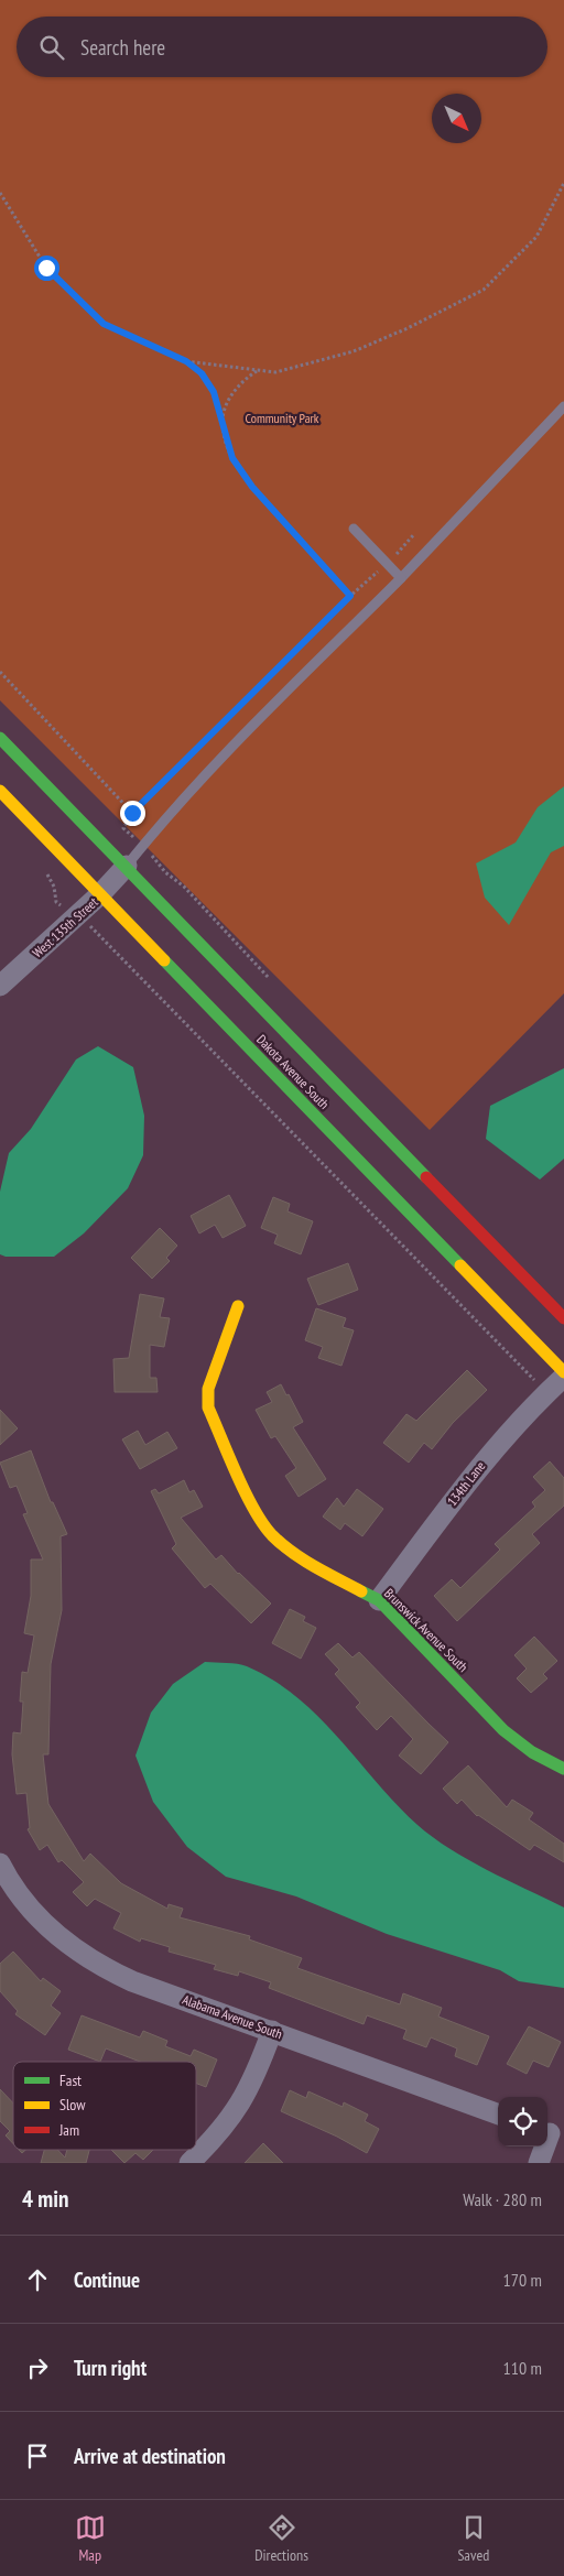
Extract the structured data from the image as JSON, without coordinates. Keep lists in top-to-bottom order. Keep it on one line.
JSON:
{"streets":{"main road":["Dakota Avenue South","Brunswick Avenue South"],"street":["West 135th Street","134th Lane","Alabama Avenue South"]},"crossings":[["West 135th Street","Dakota Avenue South"],["Dakota Avenue South","134th Lane"],["134th Lane","Brunswick Avenue South"]],"parks":["Community Park"],"legend":["Fast","Slow","Jam"],"north":"bottom right","page":{"search":"Search here","heading":["4 min","Walk · 280 m"],"list":[["Continue","170 m"],["Turn right","110 m"],"Arrive at destination"],"nav":["Map","Directions","Saved"]}}
